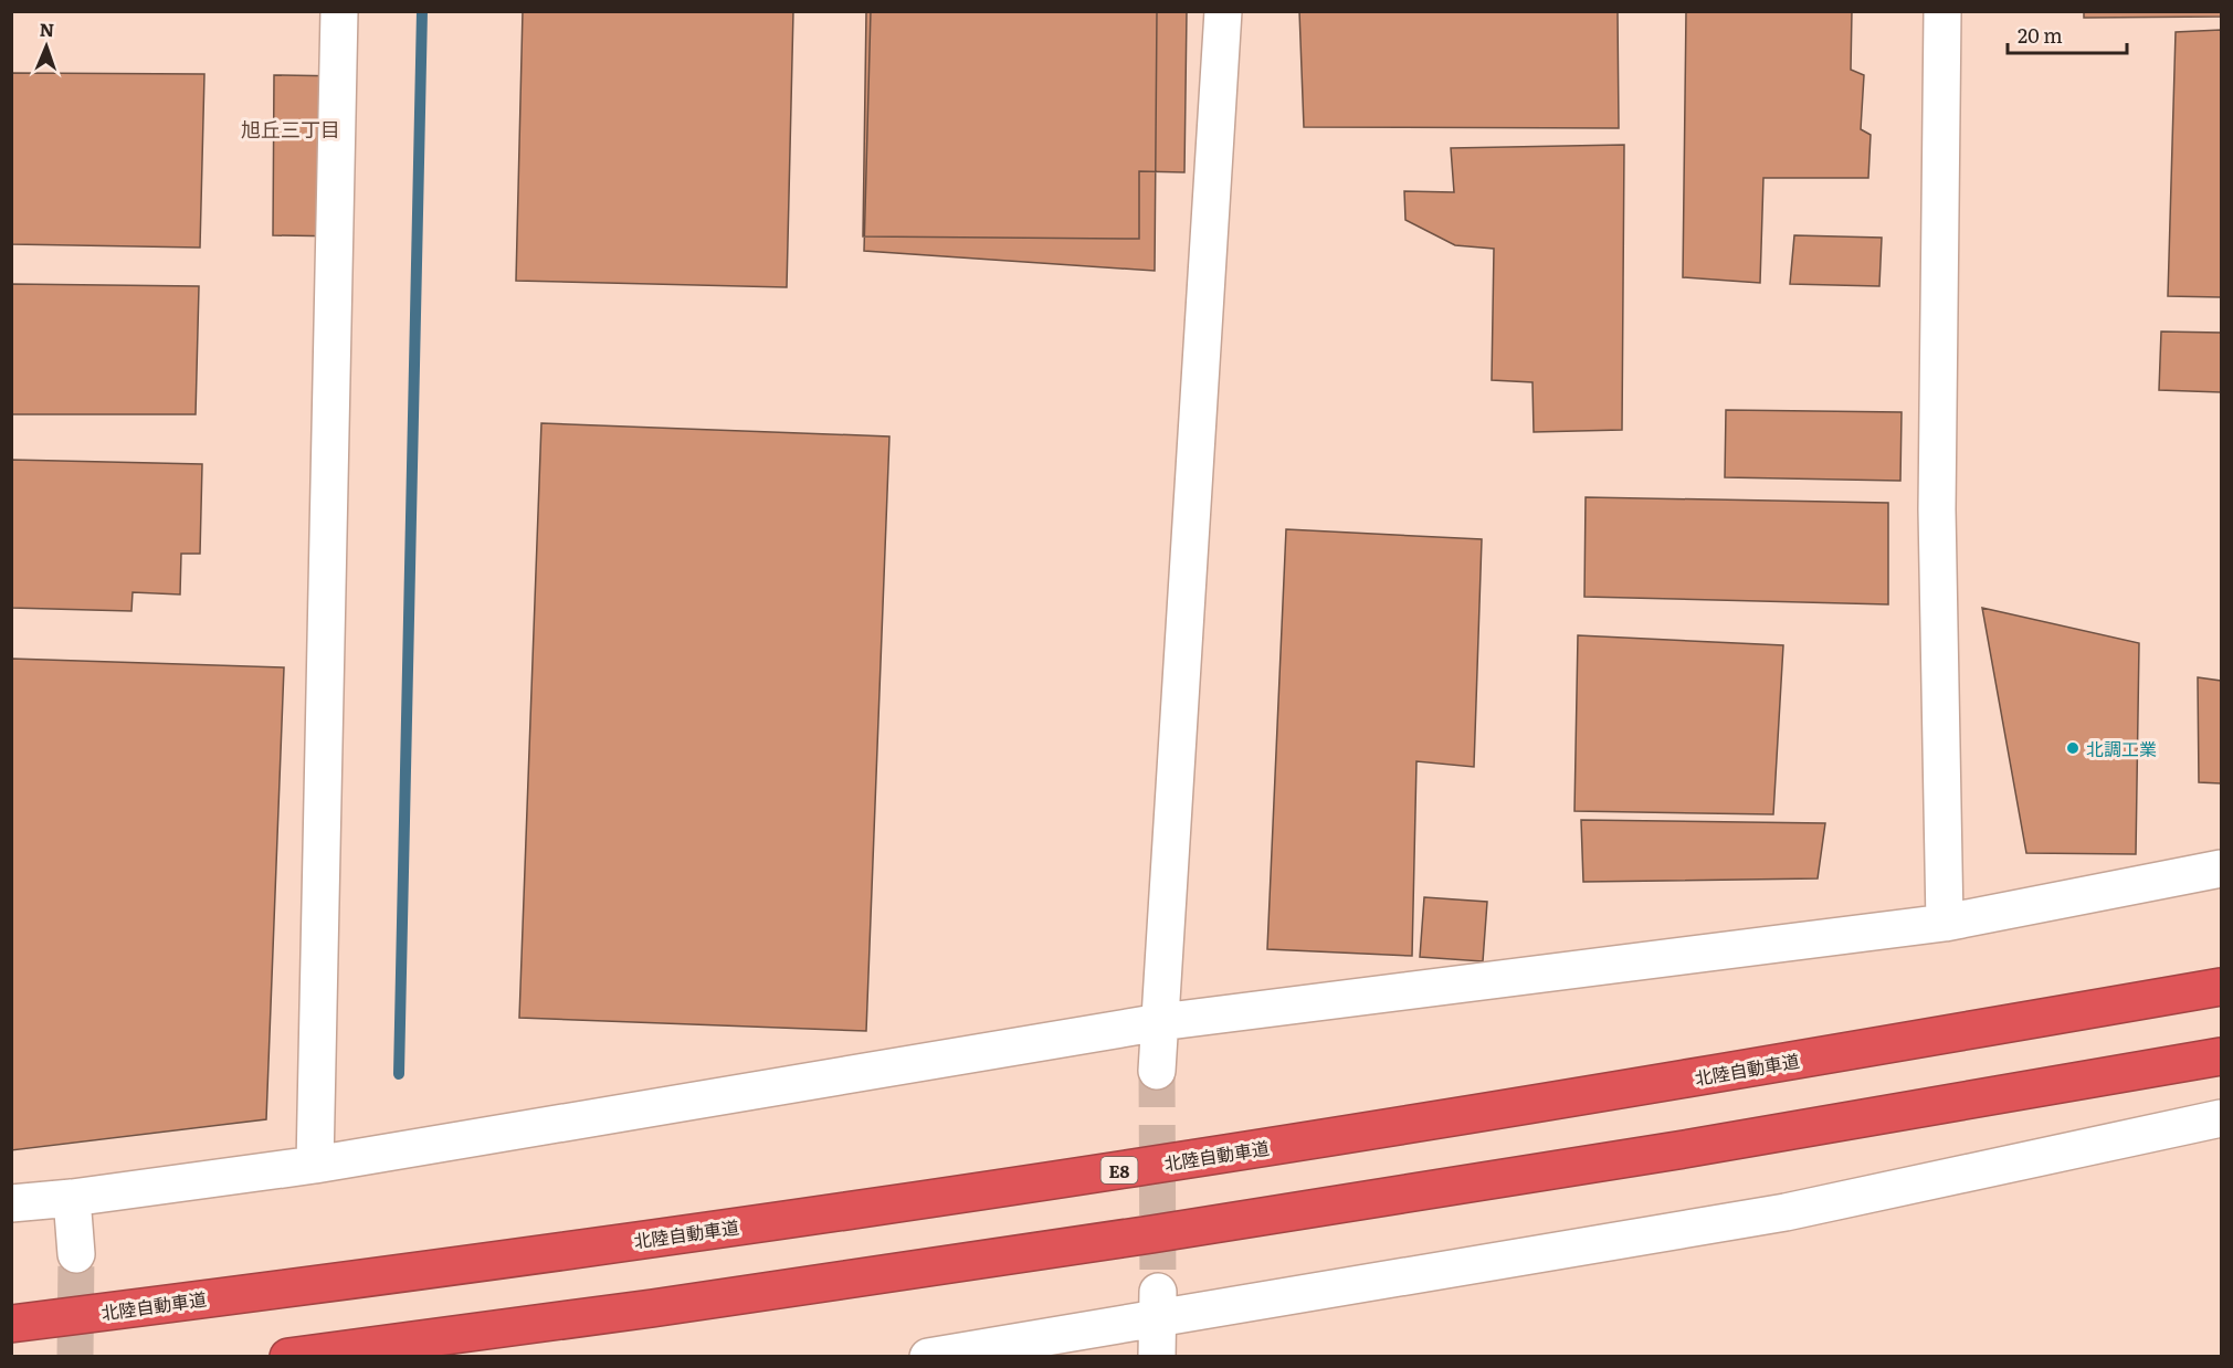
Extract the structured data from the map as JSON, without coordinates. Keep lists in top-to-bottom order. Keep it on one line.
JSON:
{"streets":{"highway":["北陸自動車道","E8"]},"districts":["旭丘三丁目"],"places":["北調工業"],"scale_bar":"20 m","north":"top"}
